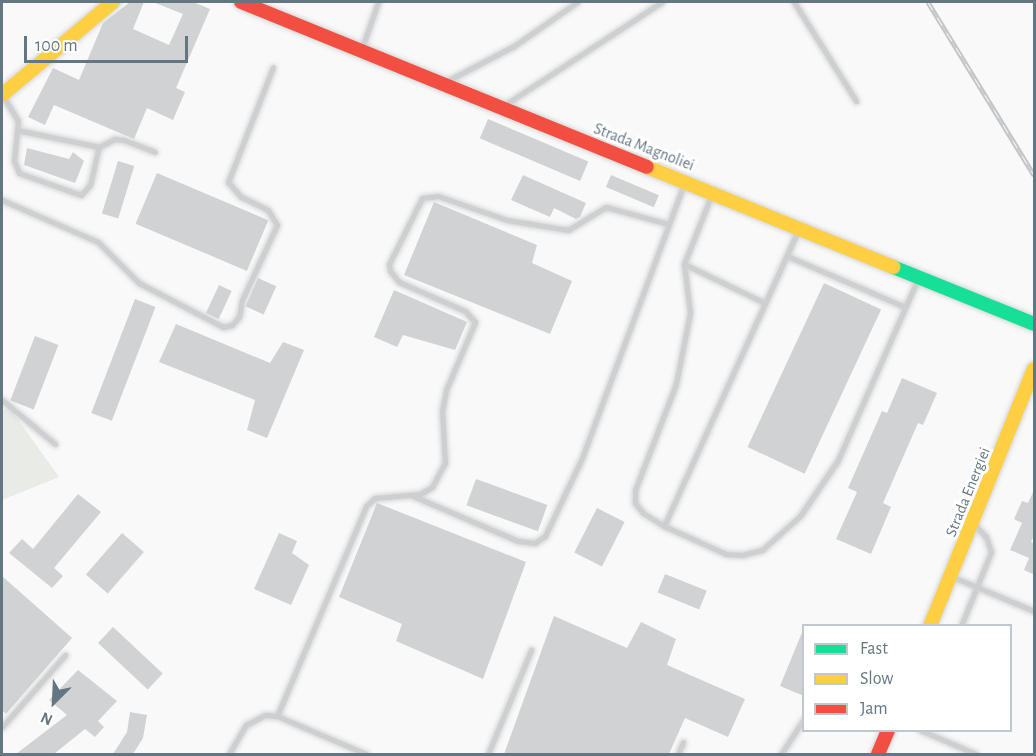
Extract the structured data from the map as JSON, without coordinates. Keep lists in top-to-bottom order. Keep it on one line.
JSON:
{"streets":{"main road":["Strada Magnoliei","Strada Energiei"]},"legend":["Fast","Slow","Jam"],"scale_bar":"100 m","north":"bottom left"}
